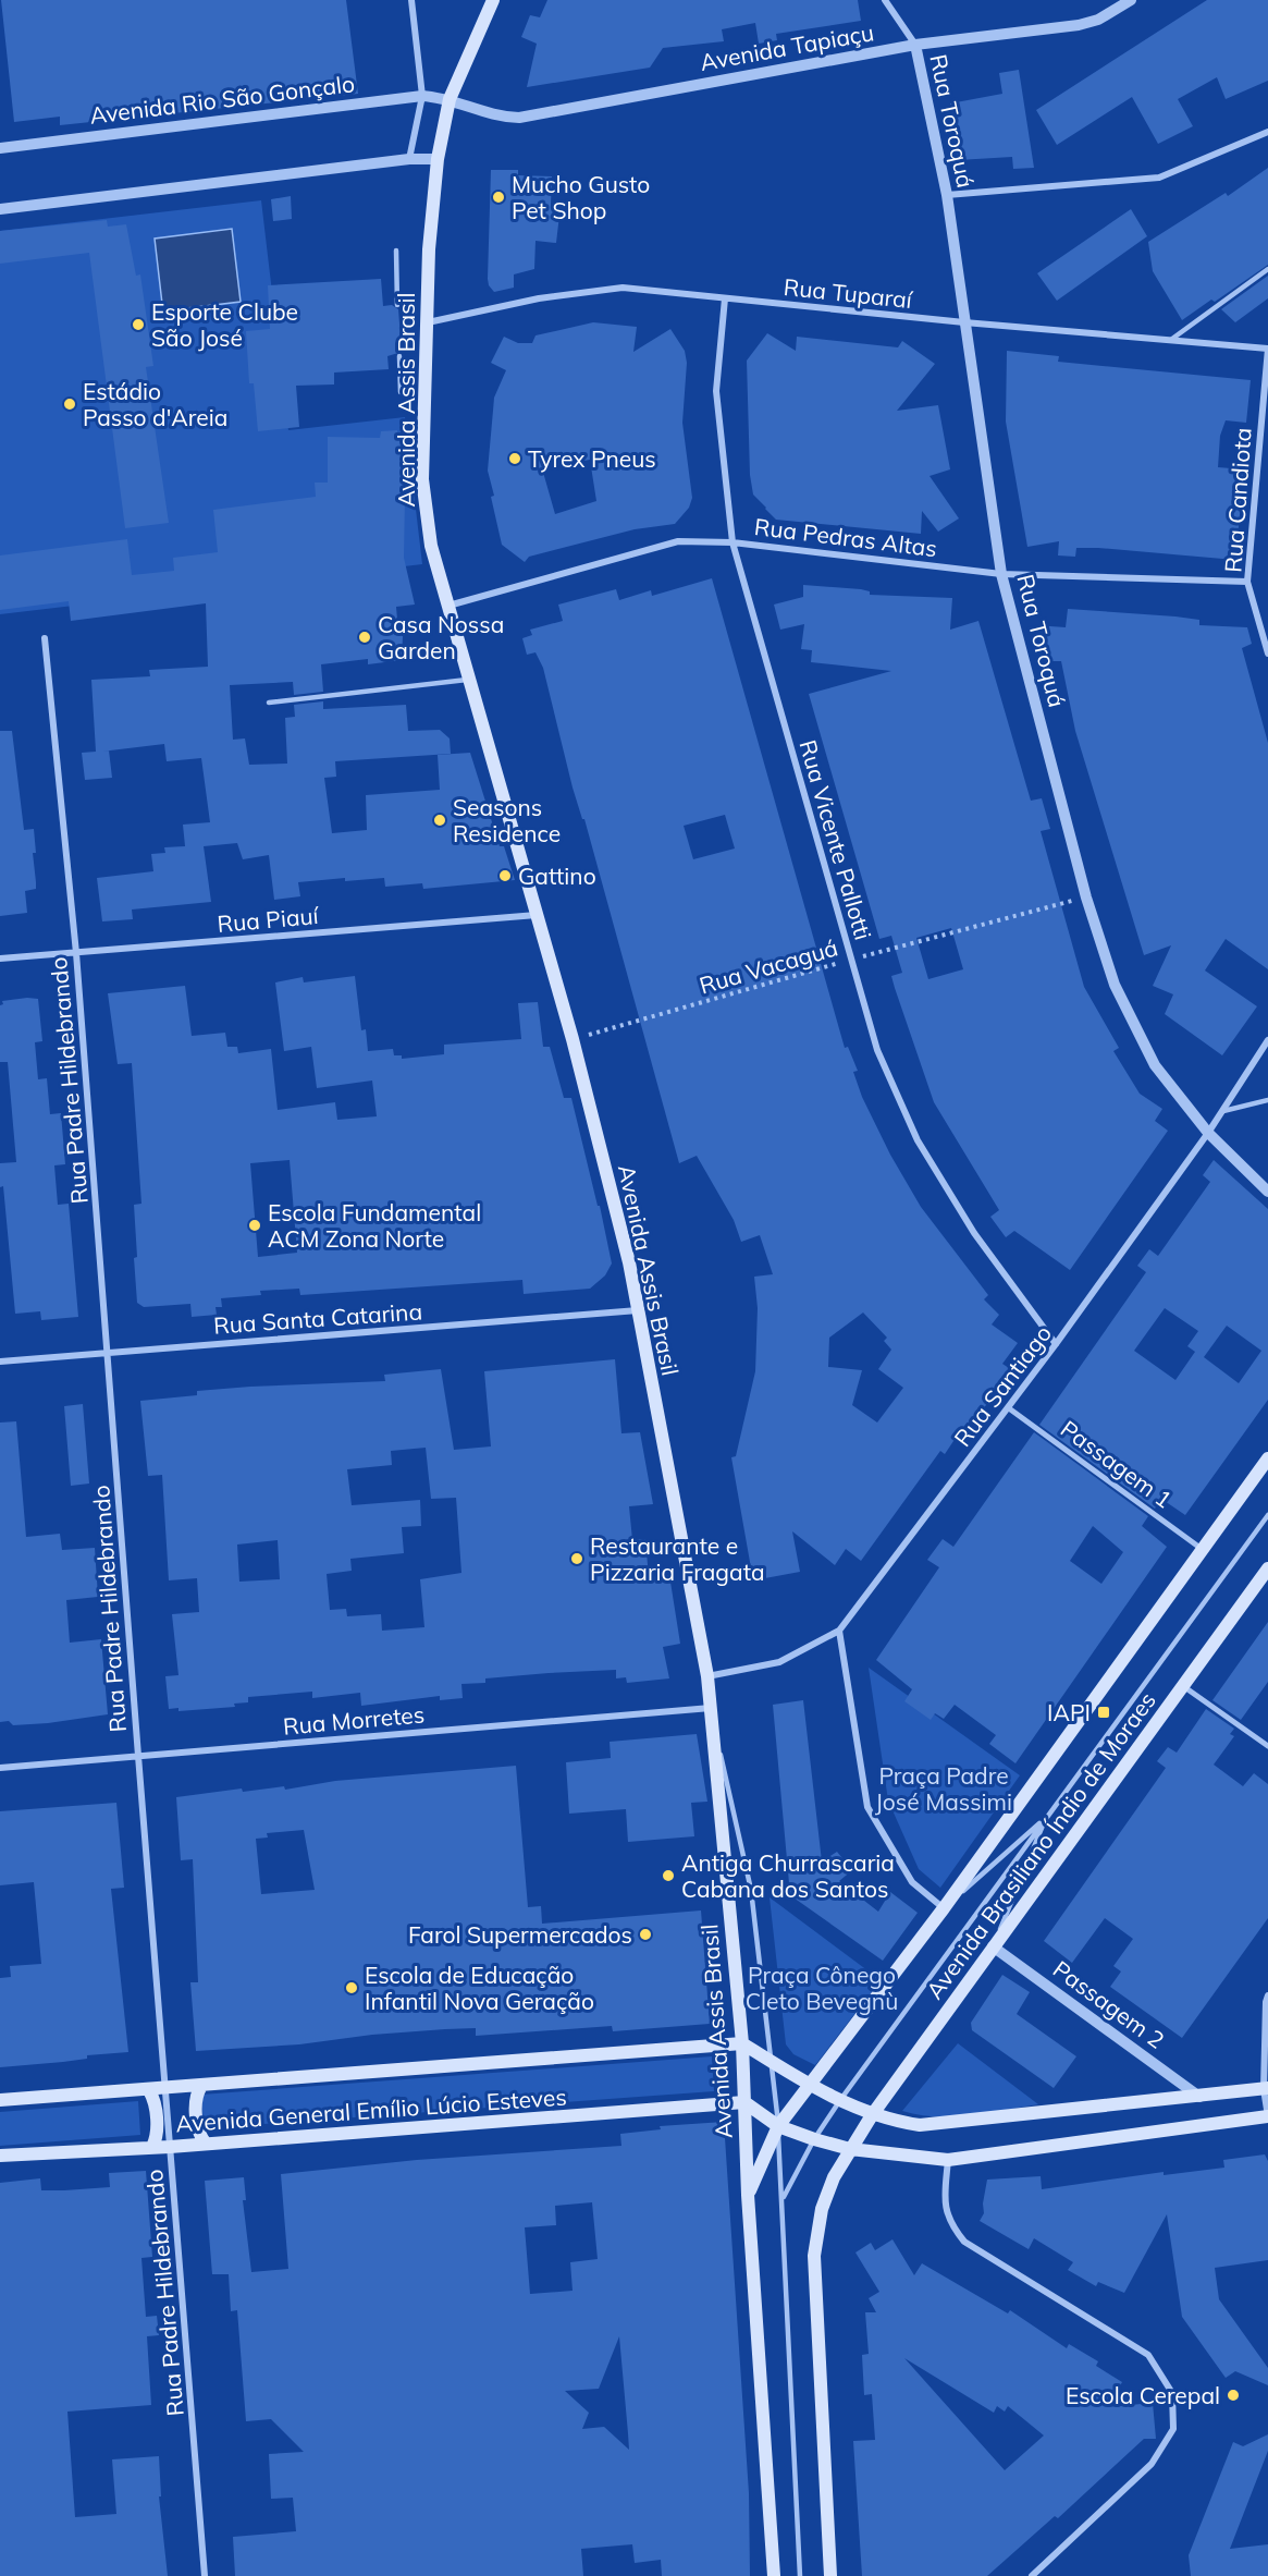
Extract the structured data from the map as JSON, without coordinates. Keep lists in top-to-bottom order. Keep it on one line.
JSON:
{"streets":{"main road":["Avenida Assis Brasil","Avenida Brasiliano Índio de Moraes","Avenida General Emílio Lúcio Esteves"],"street":["Avenida Tapiaçu","Avenida Rio São Gonçalo","Rua Toroquá","Rua Tuparaí","Rua Candiota","Rua Pedras Altas","Rua Vicente Pallotti","Rua Piauí","Rua Padre Hildebrando","Rua Santa Catarina","Rua Santiago","Passagem 1","Rua Morretes","Passagem 2"],"path":["Rua Vacaguá"]},"crossings":[["Avenida Tapiaçu","Avenida Rio São Gonçalo"],["Avenida Tapiaçu","Rua Toroquá"],["Avenida Tapiaçu","Avenida Assis Brasil"],["Avenida Rio São Gonçalo","Avenida Assis Brasil"],["Rua Toroquá","Rua Tuparaí"],["Rua Toroquá","Rua Pedras Altas"],["Rua Toroquá","Rua Vacaguá"],["Rua Toroquá","Rua Santiago"],["Rua Tuparaí","Avenida Assis Brasil"],["Rua Tuparaí","Rua Candiota"],["Rua Tuparaí","Rua Vicente Pallotti"],["Avenida Assis Brasil","Rua Pedras Altas"],["Avenida Assis Brasil","Rua Piauí"],["Avenida Assis Brasil","Rua Vacaguá"],["Avenida Assis Brasil","Rua Santa Catarina"],["Avenida Assis Brasil","Rua Santiago"],["Avenida Assis Brasil","Rua Morretes"],["Avenida Assis Brasil","Avenida Brasiliano Índio de Moraes"],["Avenida Assis Brasil","Avenida General Emílio Lúcio Esteves"],["Rua Candiota","Rua Pedras Altas"],["Rua Pedras Altas","Rua Vicente Pallotti"],["Rua Vicente Pallotti","Rua Vacaguá"],["Rua Vicente Pallotti","Rua Santiago"],["Rua Piauí","Rua Padre Hildebrando"],["Rua Padre Hildebrando","Rua Santa Catarina"],["Rua Padre Hildebrando","Rua Morretes"],["Rua Padre Hildebrando","Avenida General Emílio Lúcio Esteves"],["Rua Santiago","Passagem 1"],["Passagem 1","Avenida Brasiliano Índio de Moraes"],["Avenida Brasiliano Índio de Moraes","Passagem 2"]],"parks":["Praça Padre José Massimi","Praça Cônego Cleto Bevegnù"],"places":{"other":["Mucho Gusto Pet Shop","Esporte Clube São José","Estádio Passo d'Areia","Tyrex Pneus","Casa Nossa Garden","Seasons Residence","Gattino","Escola Fundamental ACM Zona Norte","Restaurante e Pizzaria Fragata","Antiga Churrascaria Cabana dos Santos","Farol Supermercados","Escola de Educação Infantil Nova Geração","Escola Cerepal"],"transit":["IAPI"]}}
